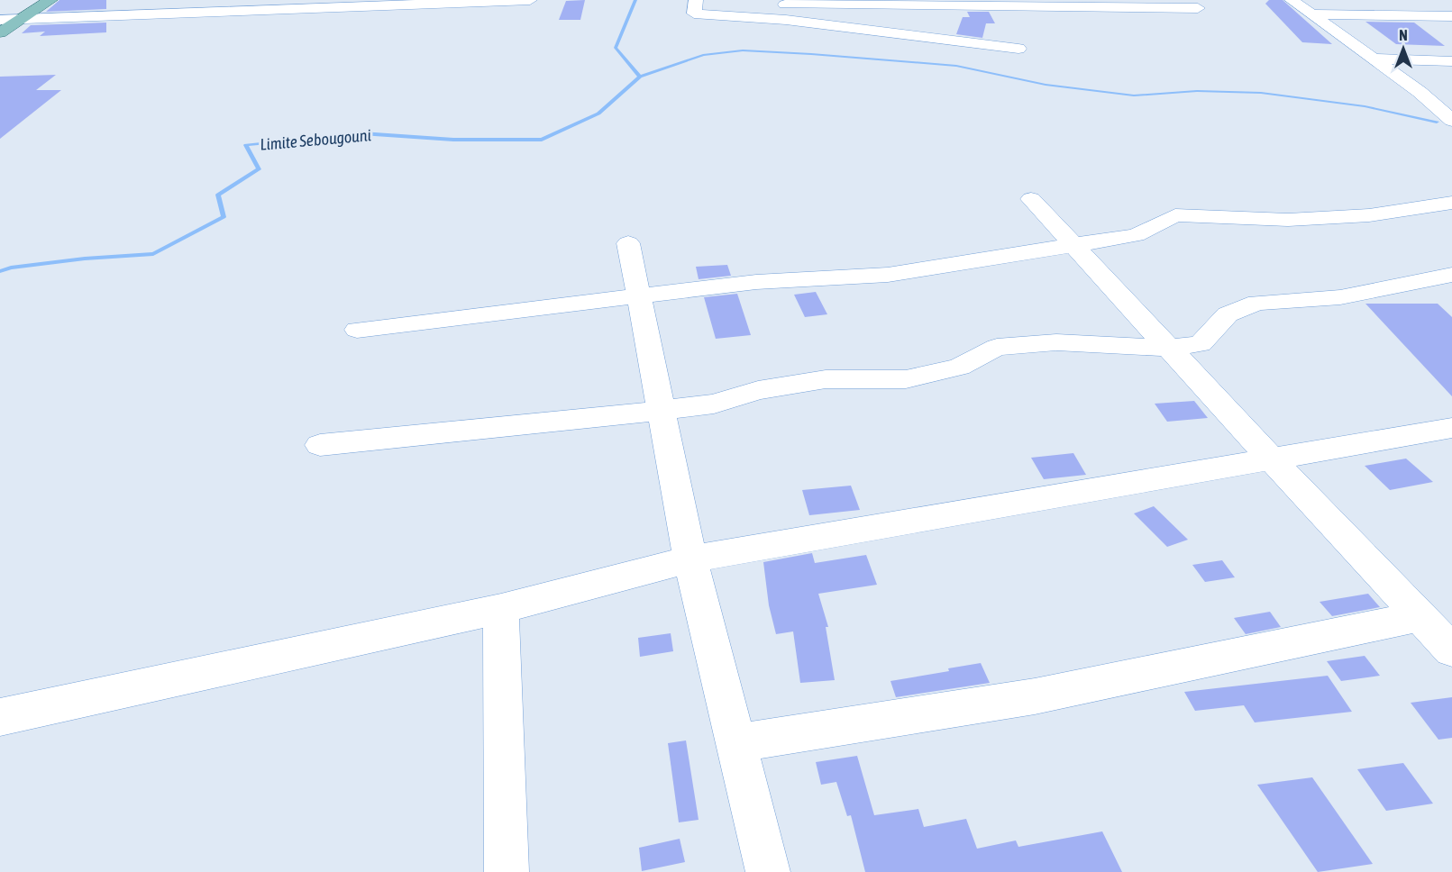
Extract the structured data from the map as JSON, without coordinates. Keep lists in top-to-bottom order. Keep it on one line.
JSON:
{"water":["Limite Sebougouni"],"north":"top"}
